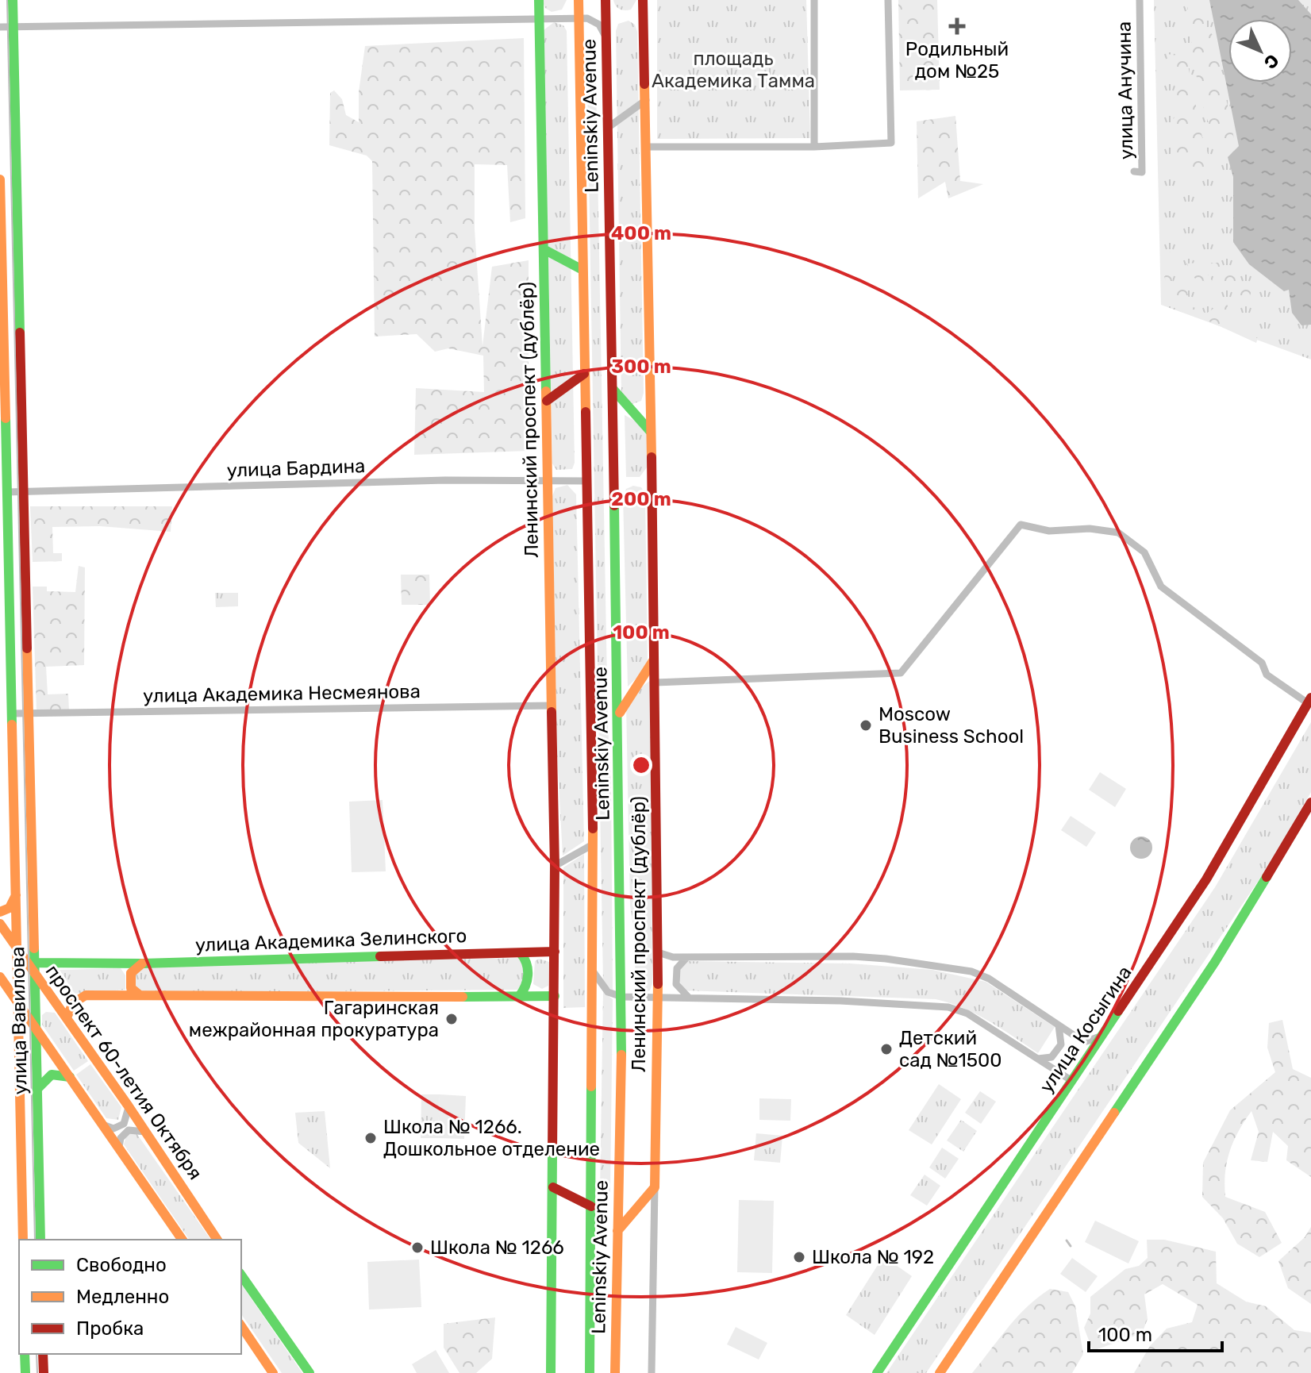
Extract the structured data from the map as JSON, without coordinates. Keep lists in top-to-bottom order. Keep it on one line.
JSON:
{"streets":{"main road":["Leninskiy Avenue","Ленинский проспект (дублёр)","улица Академика Зелинского","улица Вавилова","улица Косыгина","проспект 60-летия Октября"],"street":["улица Анучина","улица Бардина","улица Академика Несмеянова"]},"crossings":[["Leninskiy Avenue","улица Бардина"],["Ленинский проспект (дублёр)","улица Бардина"],["Ленинский проспект (дублёр)","улица Академика Несмеянова"],["Ленинский проспект (дублёр)","улица Академика Зелинского"],["улица Бардина","улица Вавилова"],["улица Академика Несмеянова","улица Вавилова"],["улица Академика Зелинского","улица Вавилова"],["улица Вавилова","проспект 60-летия Октября"]],"parks":["площадь Академика Тамма"],"places":{"health":["Родильный дом №25"],"other":["Moscow Business School","Гагаринская межрайонная прокуратура","Детский сад №1500","Школа № 1266. Дошкольное отделение","Школа № 1266","Школа № 192"]},"legend":["Свободно","Медленно","Пробка"],"scale_bar":"100 m","north":"bottom right","rings":["400 m","300 m","200 m","100 m"]}
